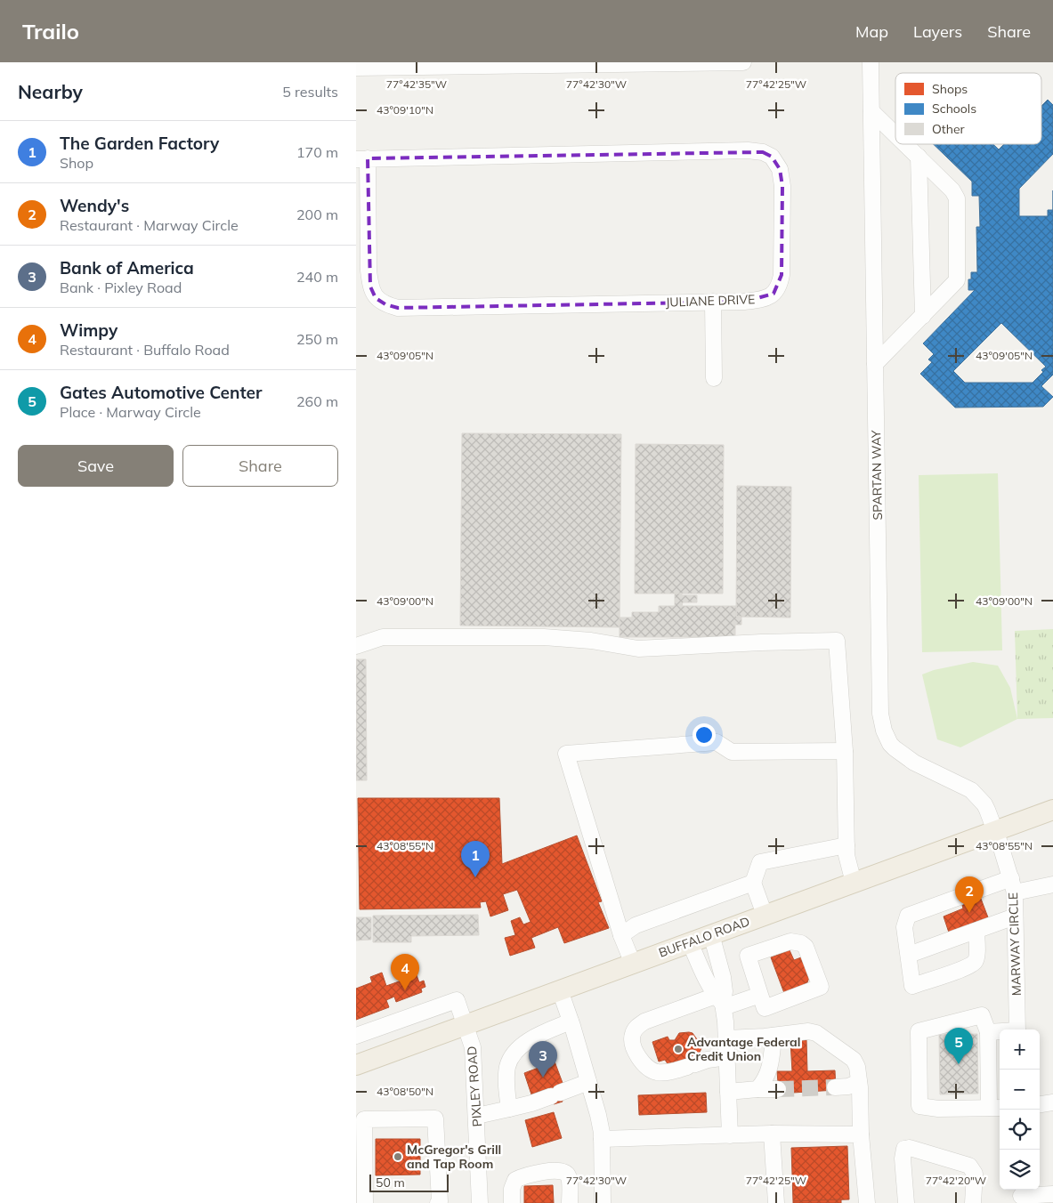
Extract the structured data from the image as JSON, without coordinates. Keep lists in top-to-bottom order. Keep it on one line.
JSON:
{"streets":{"main road":["BUFFALO ROAD"],"street":["JULIANE DRIVE","SPARTAN WAY","MARWAY CIRCLE","PIXLEY ROAD"]},"crossings":[["SPARTAN WAY","BUFFALO ROAD"],["SPARTAN WAY","MARWAY CIRCLE"],["BUFFALO ROAD","MARWAY CIRCLE"],["BUFFALO ROAD","PIXLEY ROAD"]],"places":["Advantage Federal Credit Union","McGregor's Grill and Tap Room"],"legend":["Shops","Schools","Other"],"scale_bar":"50 m","page":{"header":"Trailo","nav":["Map","Layers","Share"],"heading":["Nearby","5 results"],"list":[{"mark":"1","name":"The Garden Factory","note":"Shop","value":"170 m"},{"mark":"2","name":"Wendy's","note":"Restaurant · Marway Circle","value":"200 m"},{"mark":"3","name":"Bank of America","note":"Bank · Pixley Road","value":"240 m"},{"mark":"4","name":"Wimpy","note":"Restaurant · Buffalo Road","value":"250 m"},{"mark":"5","name":"Gates Automotive Center","note":"Place · Marway Circle","value":"260 m"}],"buttons":["Save","Share"],"pins":["1","2","4","5","3"],"map_buttons":["+","−"],"scale":"50 m"},"coordinates":["77°42'35\"W","77°42'30\"W","77°42'25\"W","43°09'10\"N","43°09'05\"N","43°09'00\"N","43°08'55\"N","43°08'50\"N","77°42'20\"W"]}
